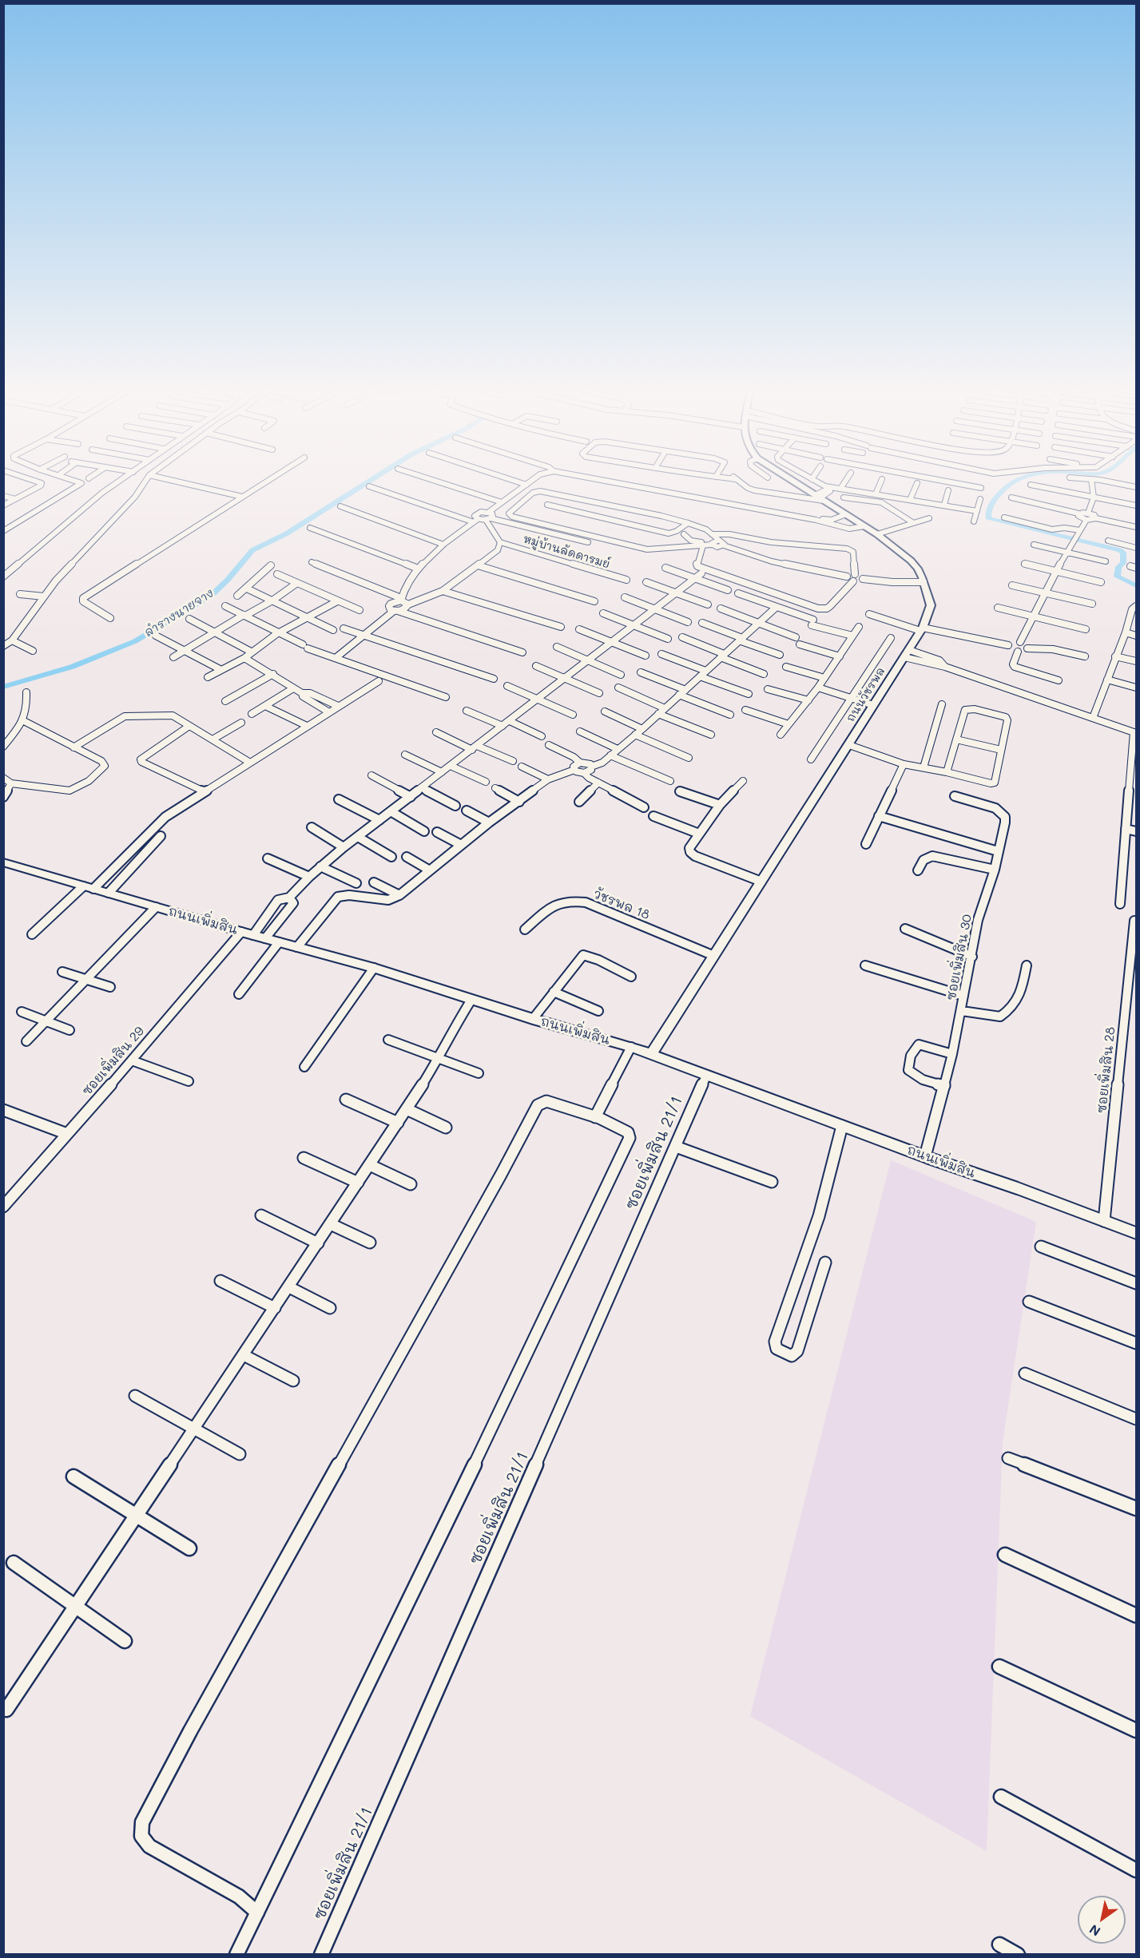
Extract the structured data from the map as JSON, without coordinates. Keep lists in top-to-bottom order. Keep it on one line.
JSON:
{"streets":{"street":["หมู่บ้านลัดดารมย์","ถนนวัชรพล","วัชรพล 18","ถนนเพิ่มสิน","ซอยเพิ่มสิน 30","ซอยเพิ่มสิน 29","ซอยเพิ่มสิน 28","ซอยเพิ่มสิน 21/1"]},"crossings":[["ถนนวัชรพล","วัชรพล 18"],["ถนนวัชรพล","ถนนเพิ่มสิน"],["ถนนเพิ่มสิน","ซอยเพิ่มสิน 30"],["ถนนเพิ่มสิน","ซอยเพิ่มสิน 29"],["ถนนเพิ่มสิน","ซอยเพิ่มสิน 28"],["ถนนเพิ่มสิน","ซอยเพิ่มสิน 21/1"]],"water":["ลำรางนายจาง"],"north":"bottom left"}
